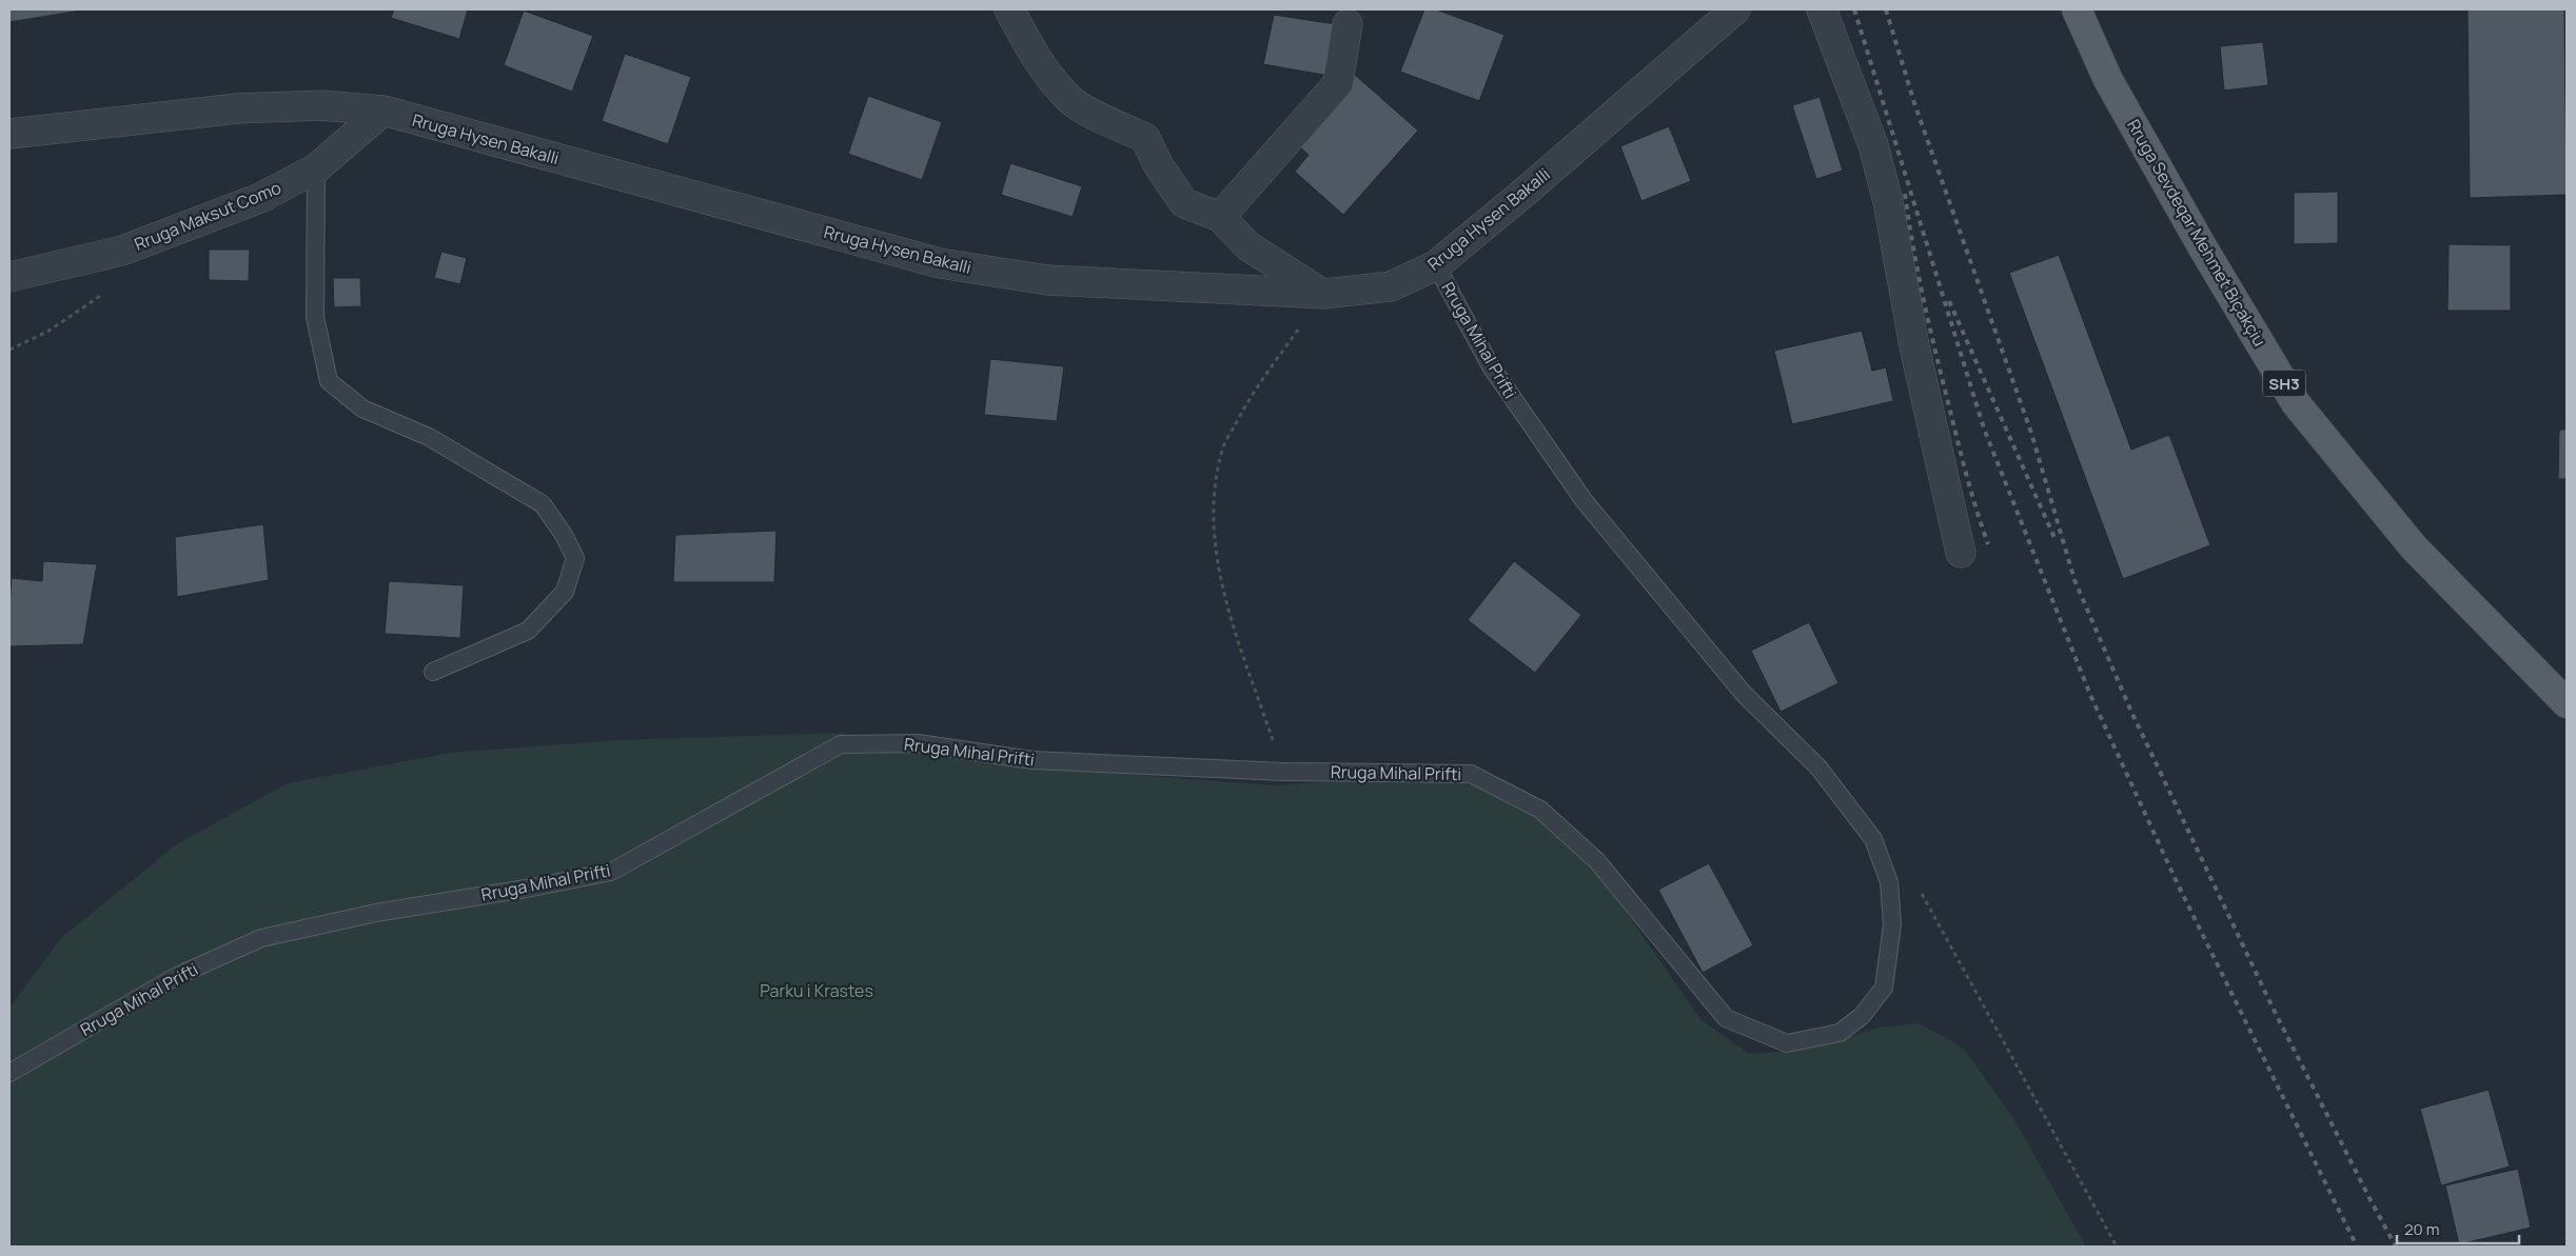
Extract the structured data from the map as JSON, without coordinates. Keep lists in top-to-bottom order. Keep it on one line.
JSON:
{"streets":{"main road":["Rruga Sevdeqar Mehmet Biçakçiu","SH3"],"street":["Rruga Hysen Bakalli","Rruga Maksut Como"],"lane":["Rruga Mihal Prifti"]},"crossings":[["Rruga Hysen Bakalli","Rruga Maksut Como"],["Rruga Hysen Bakalli","Rruga Mihal Prifti"]],"parks":["Parku i Krastes"],"scale_bar":"20 m"}
